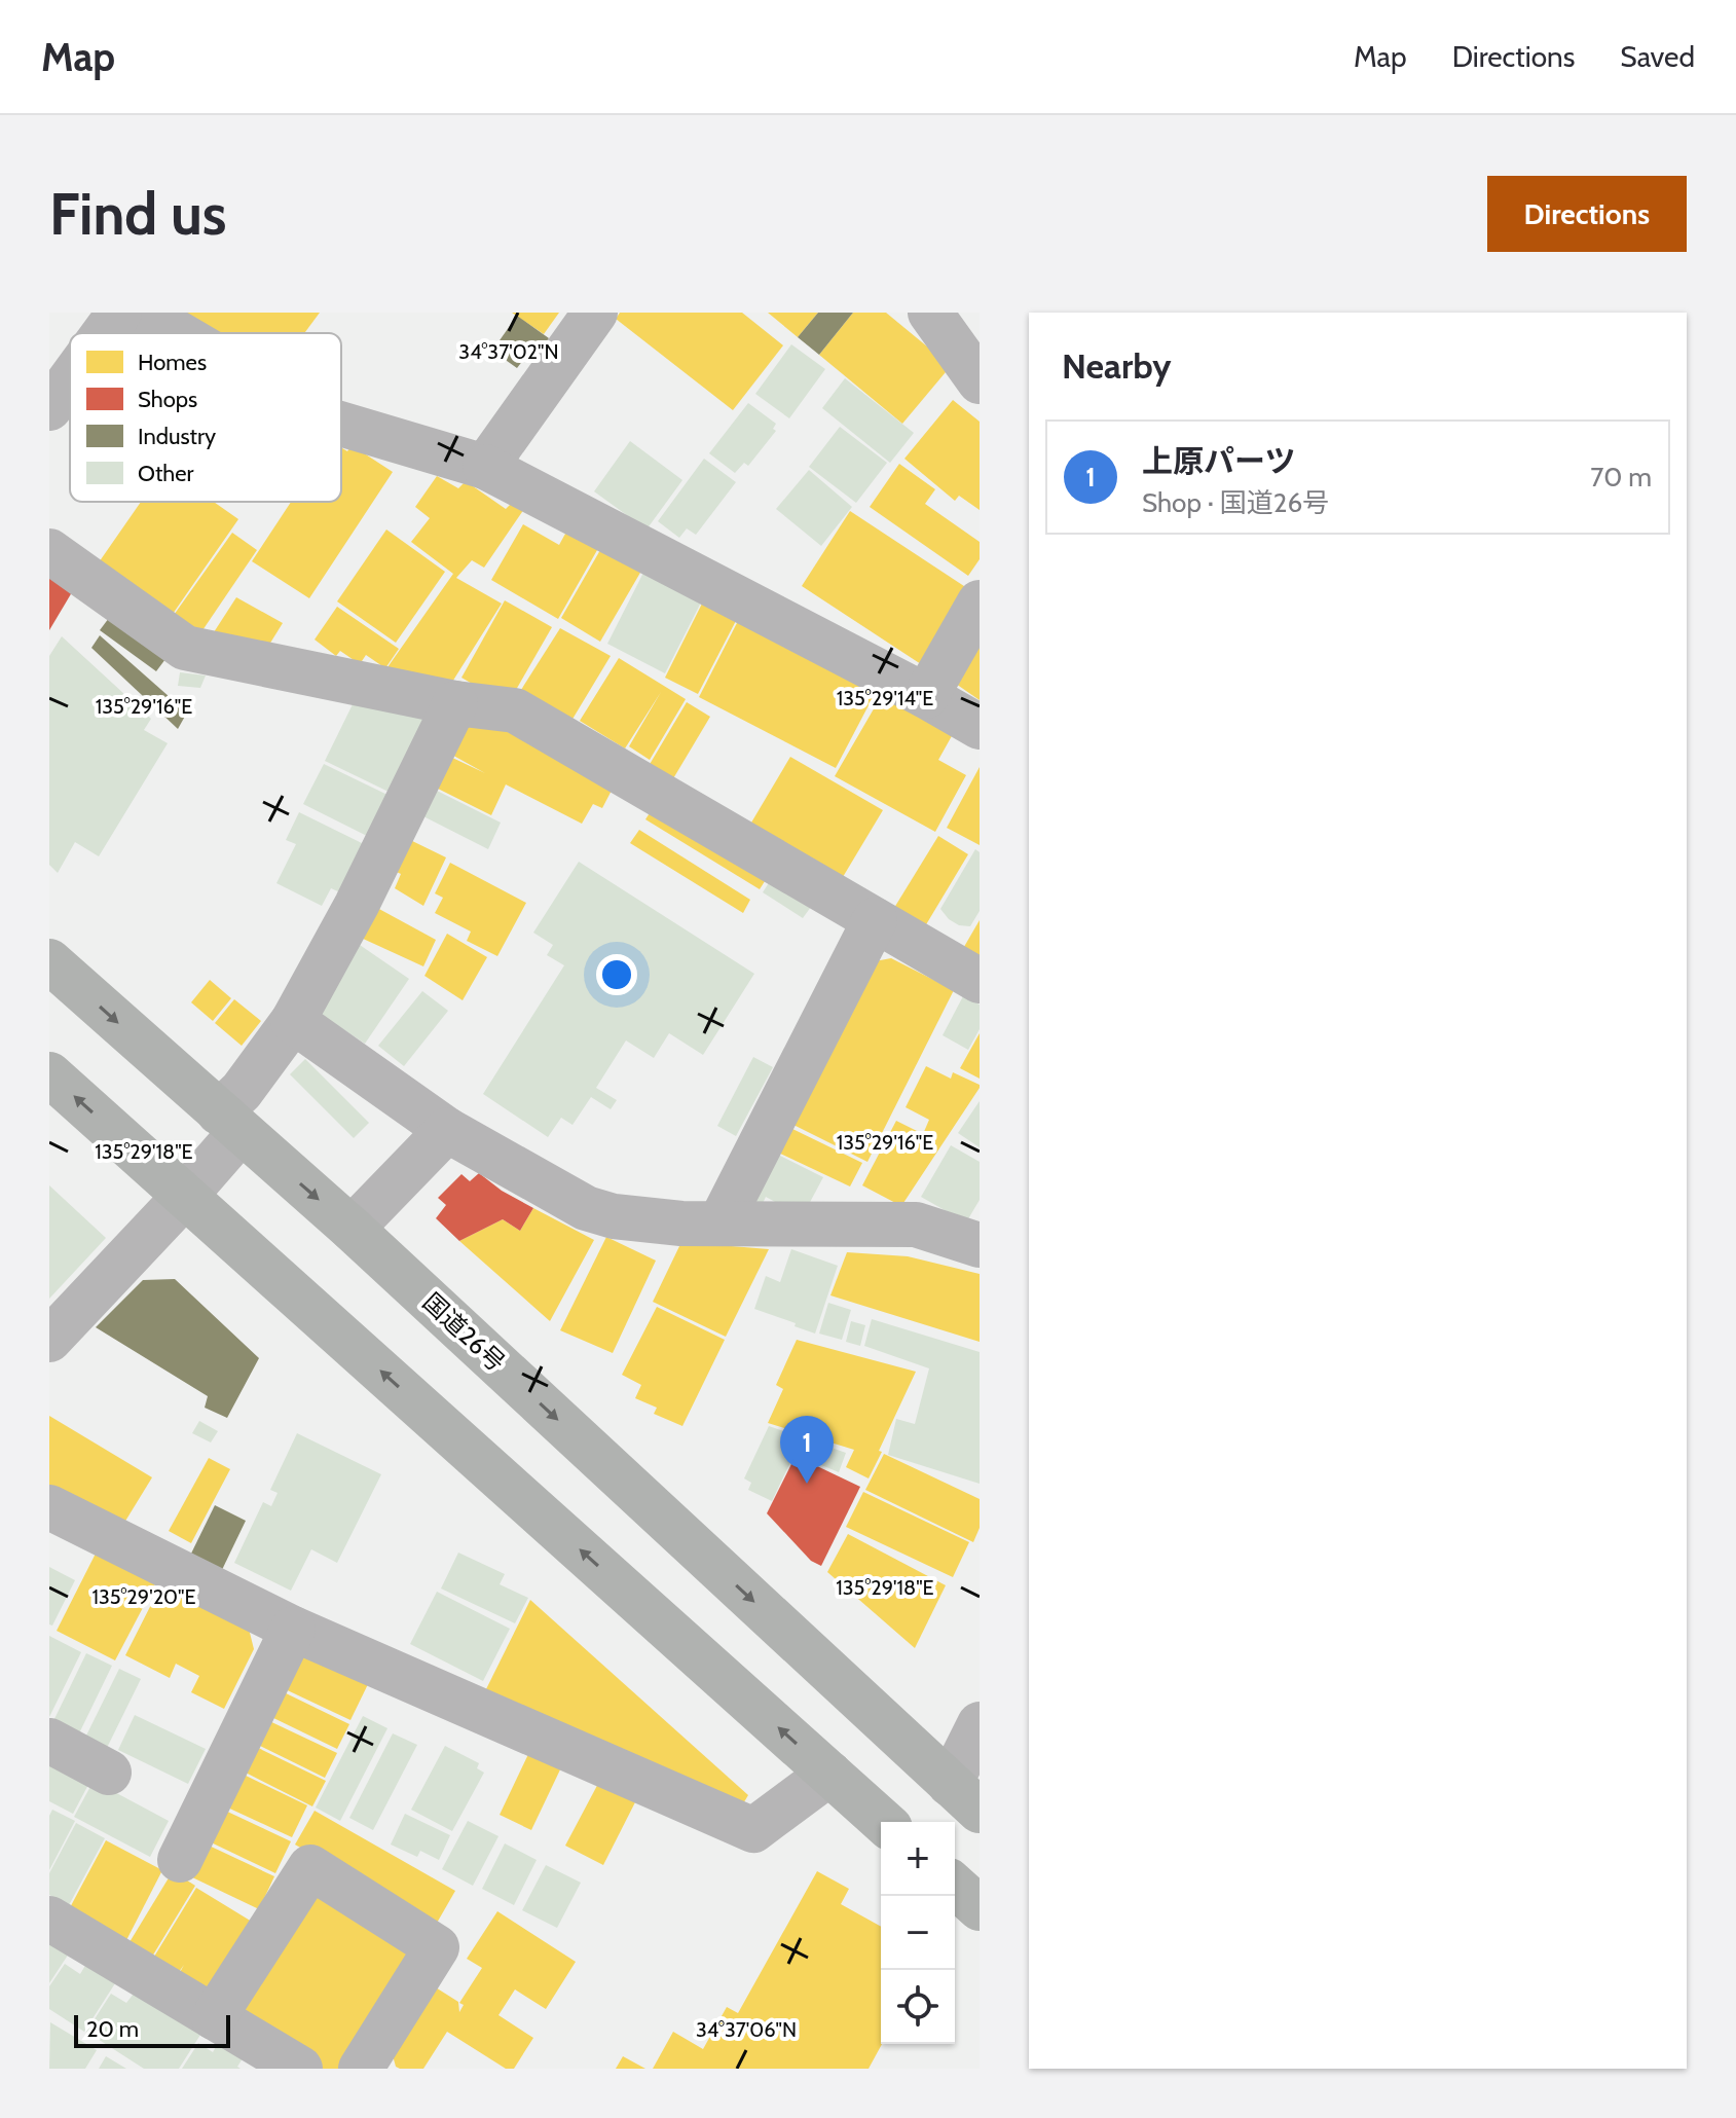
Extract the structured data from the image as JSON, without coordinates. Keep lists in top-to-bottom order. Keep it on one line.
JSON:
{"streets":{"highway":["国道26号"]},"legend":["Homes","Shops","Industry","Other"],"scale_bar":"20 m","page":{"header":"Map","nav":["Map","Directions","Saved"],"buttons":"Directions","title":"Find us","heading":"Nearby","list":[{"mark":"1","name":"上原パーツ","note":"Shop · 国道26号","value":"70 m"}],"pins":"1","map_buttons":["+","−"],"scale":"20 m"},"coordinates":["34°37'02\"N","135°29'14\"E","135°29'16\"E","135°29'18\"E","135°29'20\"E","34°37'06\"N"]}
